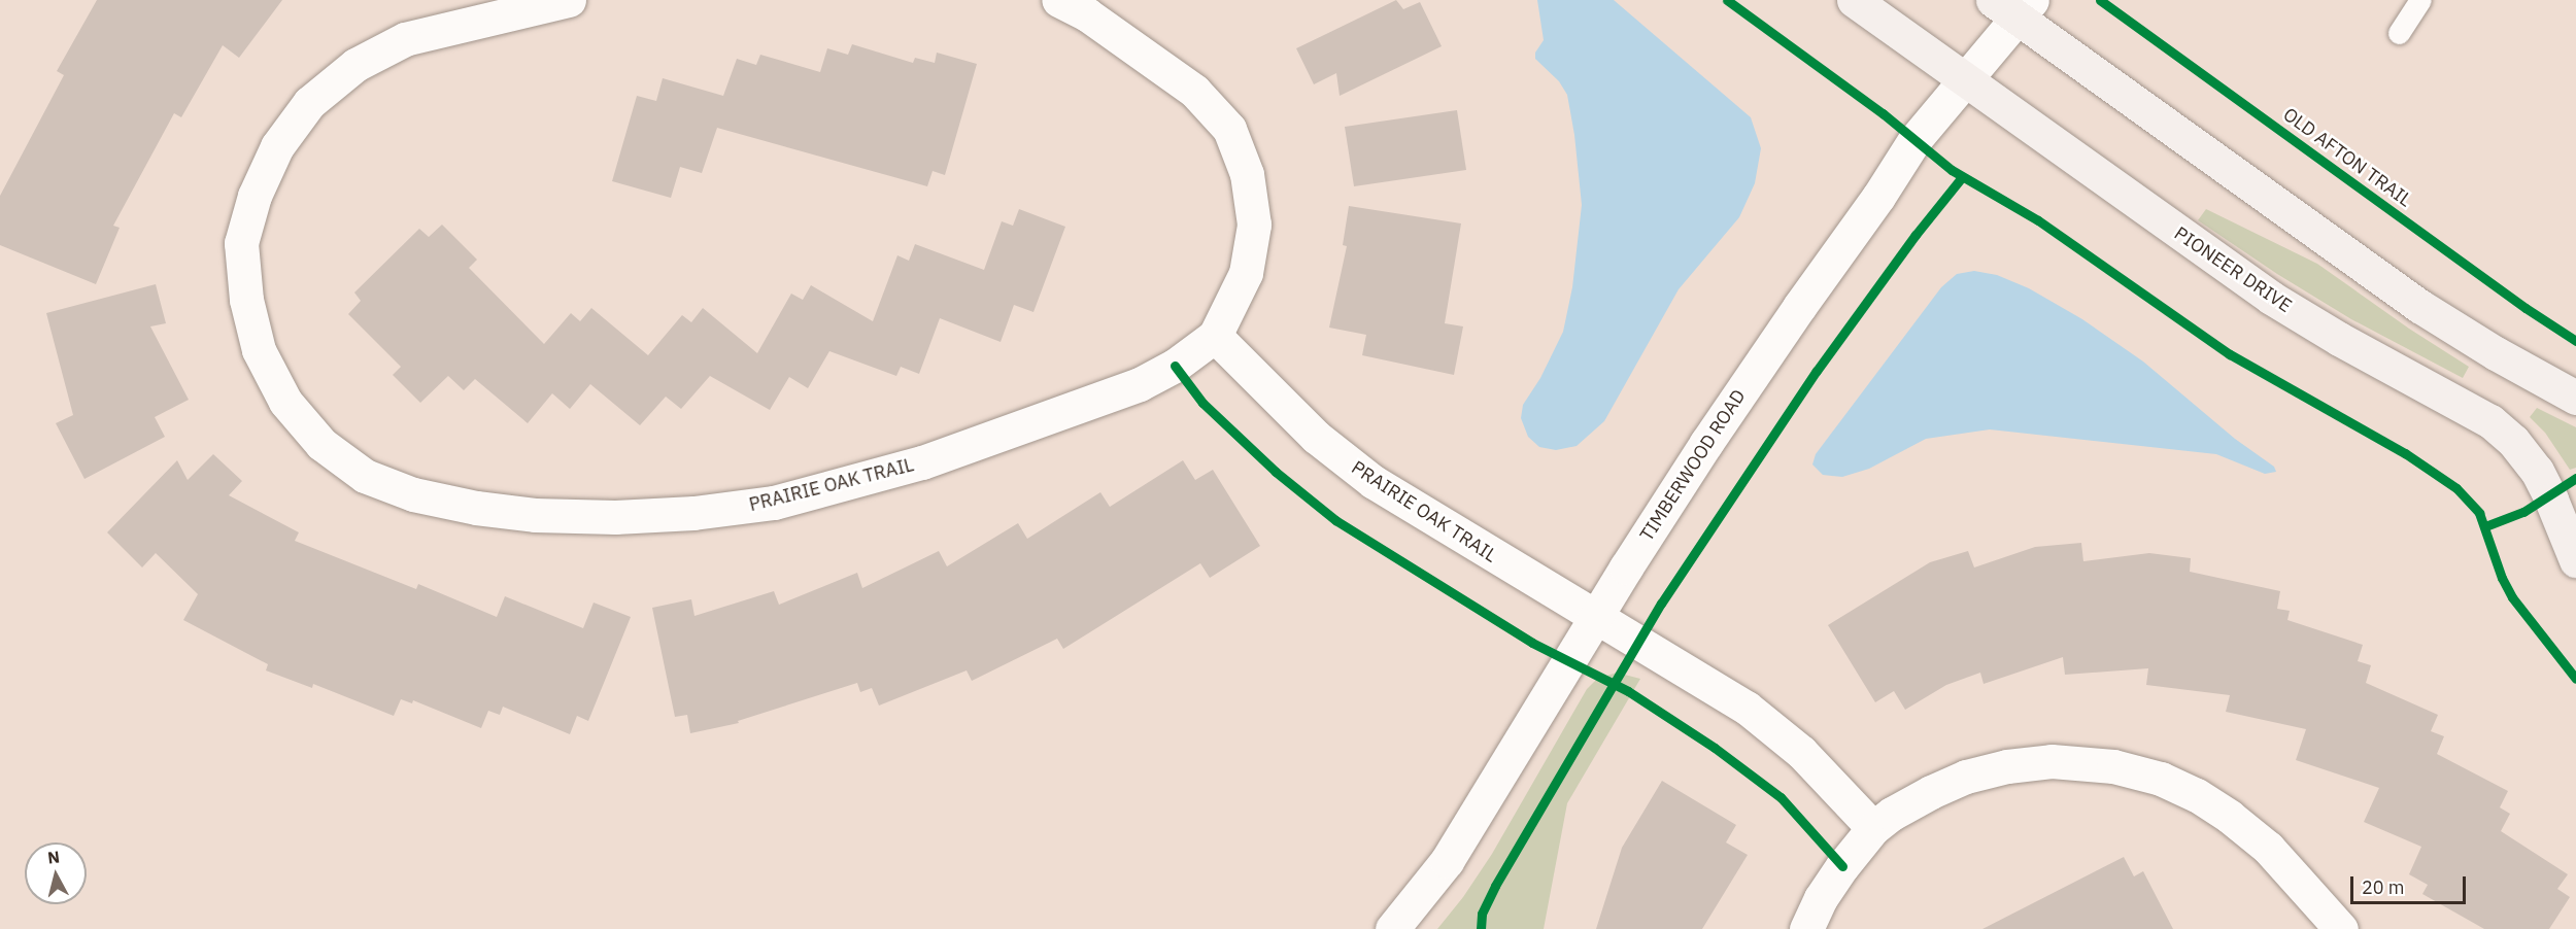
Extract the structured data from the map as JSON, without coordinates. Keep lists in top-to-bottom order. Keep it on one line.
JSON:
{"streets":{"street":["PIONEER DRIVE","TIMBERWOOD ROAD","PRAIRIE OAK TRAIL"],"cycle path":["OLD AFTON TRAIL"]},"crossings":[["PIONEER DRIVE","TIMBERWOOD ROAD"],["TIMBERWOOD ROAD","PRAIRIE OAK TRAIL"]],"scale_bar":"20 m","north":"top"}
